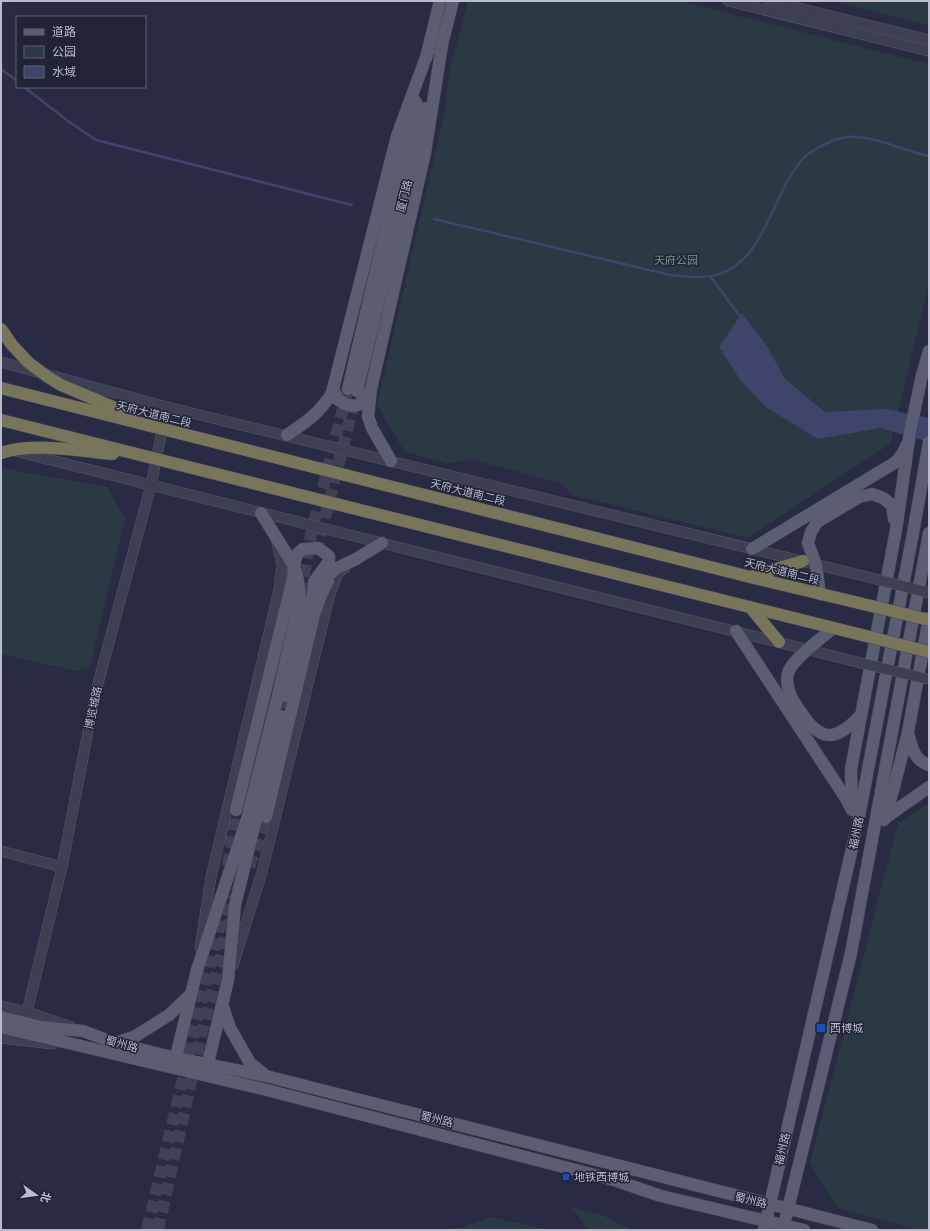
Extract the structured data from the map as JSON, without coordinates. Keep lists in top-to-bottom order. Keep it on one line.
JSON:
{"streets":{"highway":["天府大道南二段"],"main road":["厦门路","福州路","蜀州路"],"street":["博览城路"]},"crossings":[["福州路","蜀州路"]],"parks":["天府公园"],"places":{"transit":["西博城","地铁西博城"]},"legend":["道路","公园","水域"],"north":"right"}
